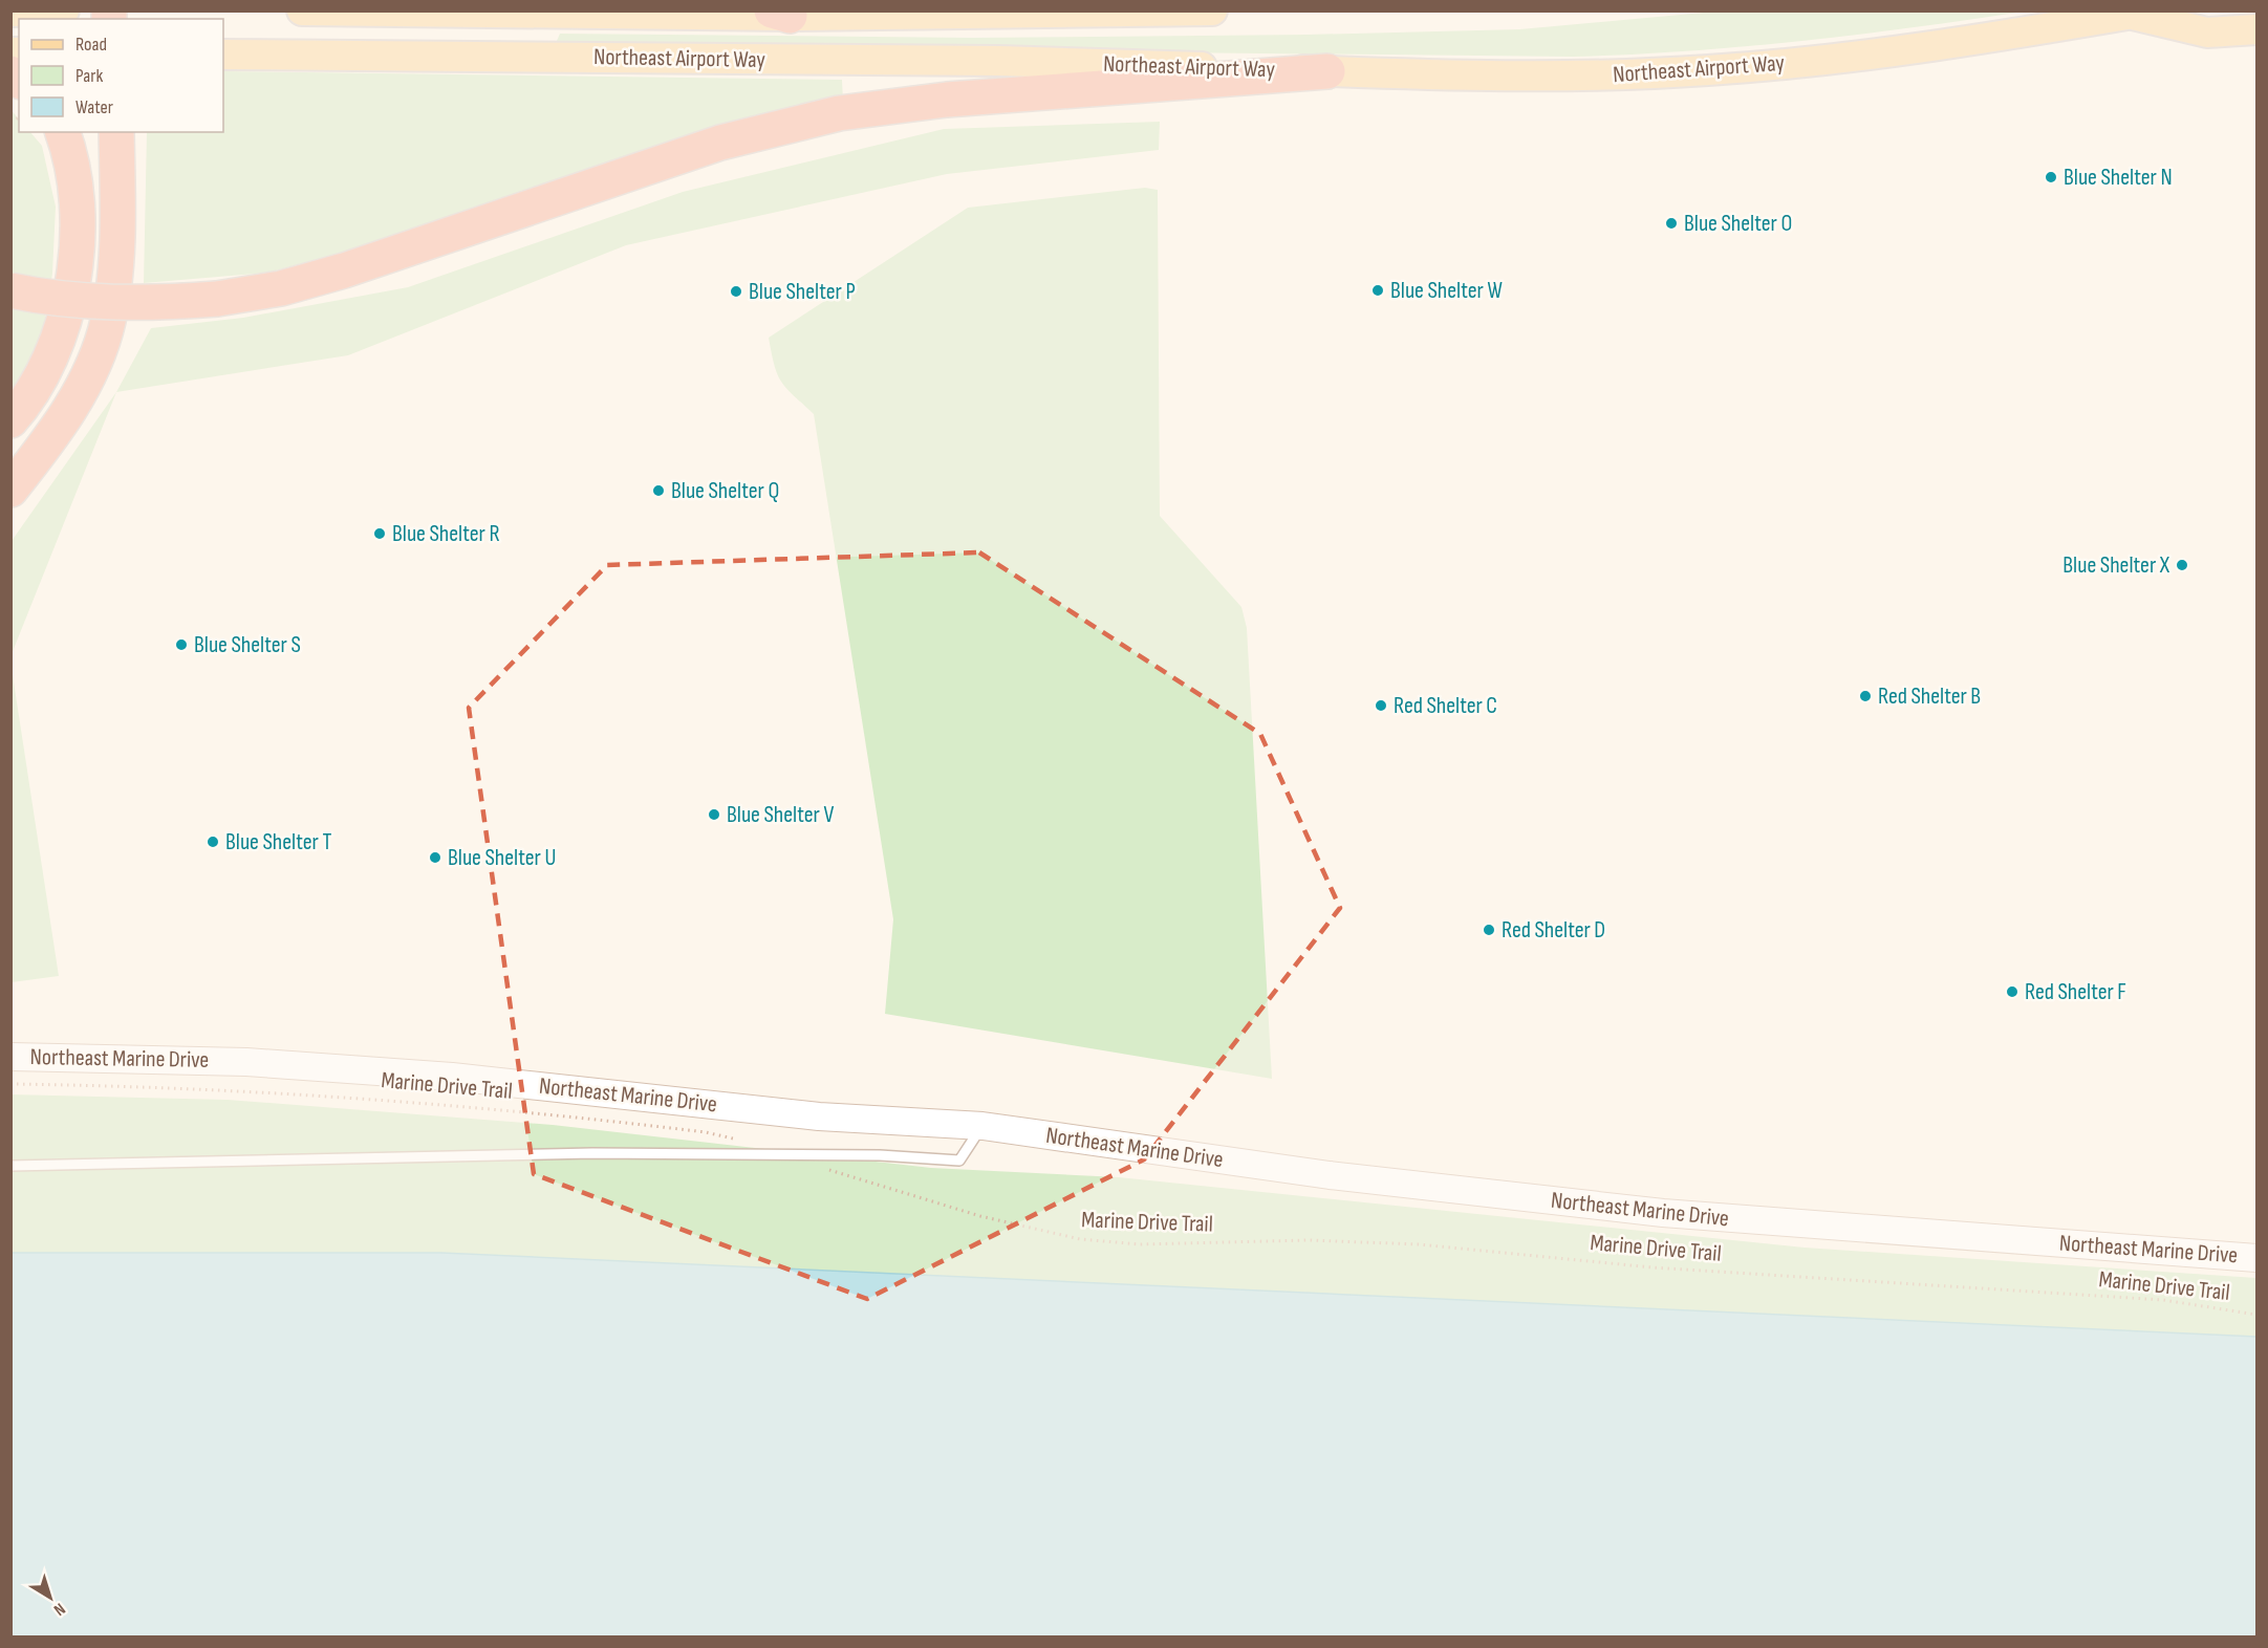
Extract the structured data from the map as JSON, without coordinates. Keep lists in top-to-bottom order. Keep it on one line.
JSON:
{"streets":{"main road":["Northeast Airport Way","Northeast Marine Drive"],"path":["Marine Drive Trail"]},"places":["Blue Shelter N","Blue Shelter O","Blue Shelter W","Blue Shelter P","Blue Shelter Q","Blue Shelter R","Blue Shelter X","Blue Shelter S","Red Shelter B","Red Shelter C","Blue Shelter V","Blue Shelter T","Blue Shelter U","Red Shelter D","Red Shelter F"],"legend":["Road","Park","Water"],"north":"bottom right"}
